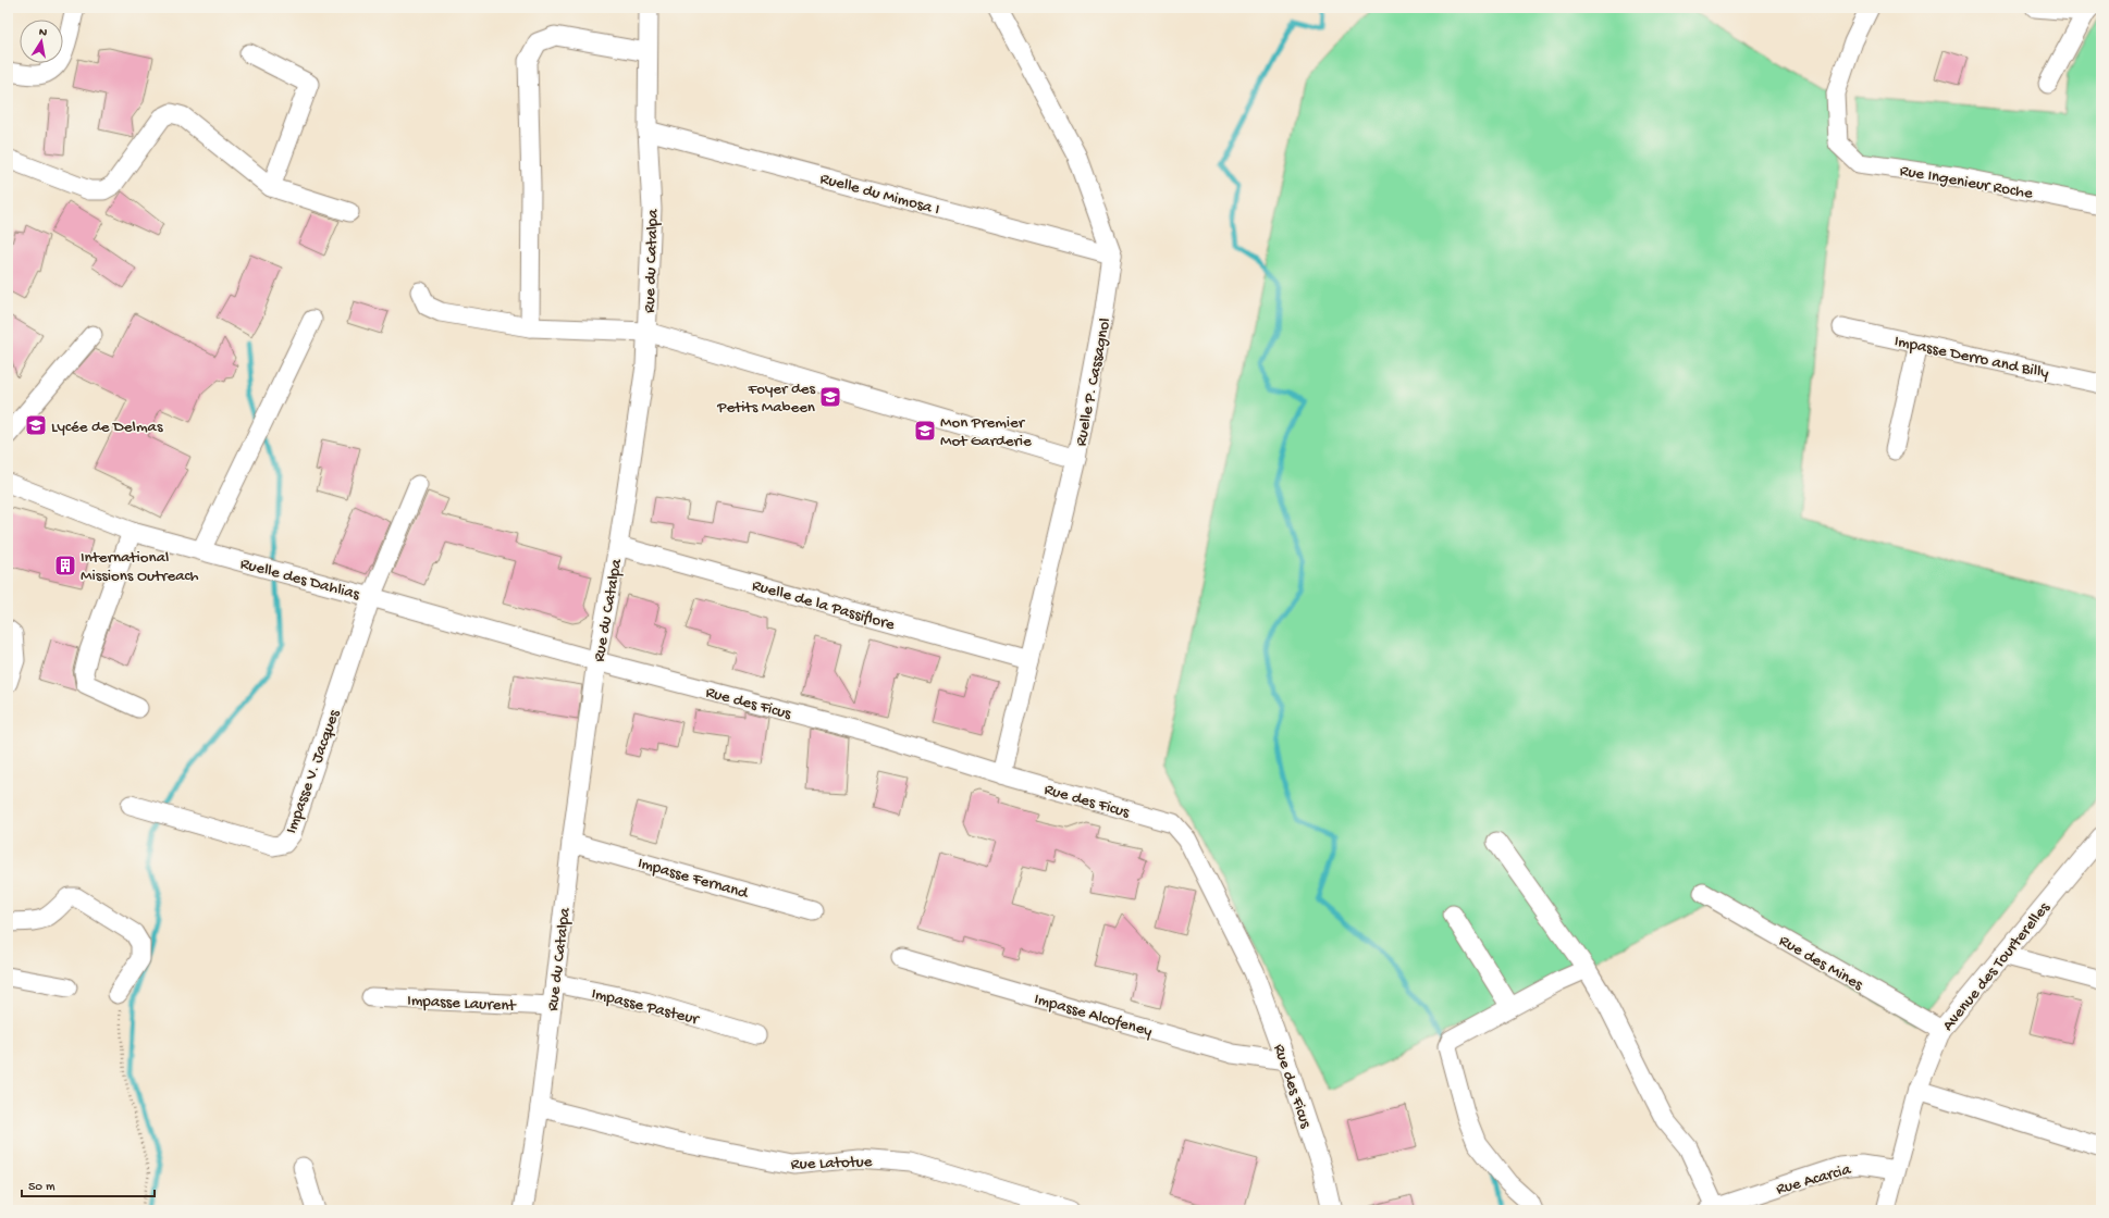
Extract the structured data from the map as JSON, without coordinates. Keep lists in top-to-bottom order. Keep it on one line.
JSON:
{"streets":{"street":["Rue Ingenieur Roche","Ruelle du Mimosa I","Rue du Catalpa","Impasse Derro and Billy","Ruelle P. Cassagnol","Ruelle des Dahlias","Ruelle de la Passiflore","Rue des Ficus","Impasse V. Jacques","Impasse Fernand","Rue des Mines","Avenue des Tourterelles","Impasse Laurent","Impasse Pasteur","Impasse Alcofeney","Rue Latotue","Rue Acarcia"]},"crossings":[["Ruelle du Mimosa I","Rue du Catalpa"],["Ruelle du Mimosa I","Ruelle P. Cassagnol"],["Rue du Catalpa","Ruelle des Dahlias"],["Rue du Catalpa","Ruelle de la Passiflore"],["Rue du Catalpa","Rue des Ficus"],["Rue du Catalpa","Impasse Fernand"],["Rue du Catalpa","Impasse Laurent"],["Rue du Catalpa","Impasse Pasteur"],["Rue du Catalpa","Rue Latotue"],["Ruelle P. Cassagnol","Ruelle de la Passiflore"],["Ruelle P. Cassagnol","Rue des Ficus"],["Ruelle des Dahlias","Rue des Ficus"],["Ruelle des Dahlias","Impasse V. Jacques"],["Rue des Ficus","Impasse Alcofeney"],["Rue des Mines","Avenue des Tourterelles"],["Avenue des Tourterelles","Rue Acarcia"]],"places":{"school or university":["Foyer des Petits Mabeen","Lycée de Delmas","Mon Premier Mot Garderie"],"building":["International Missions Outreach"]},"scale_bar":"50 m","north":"top"}
